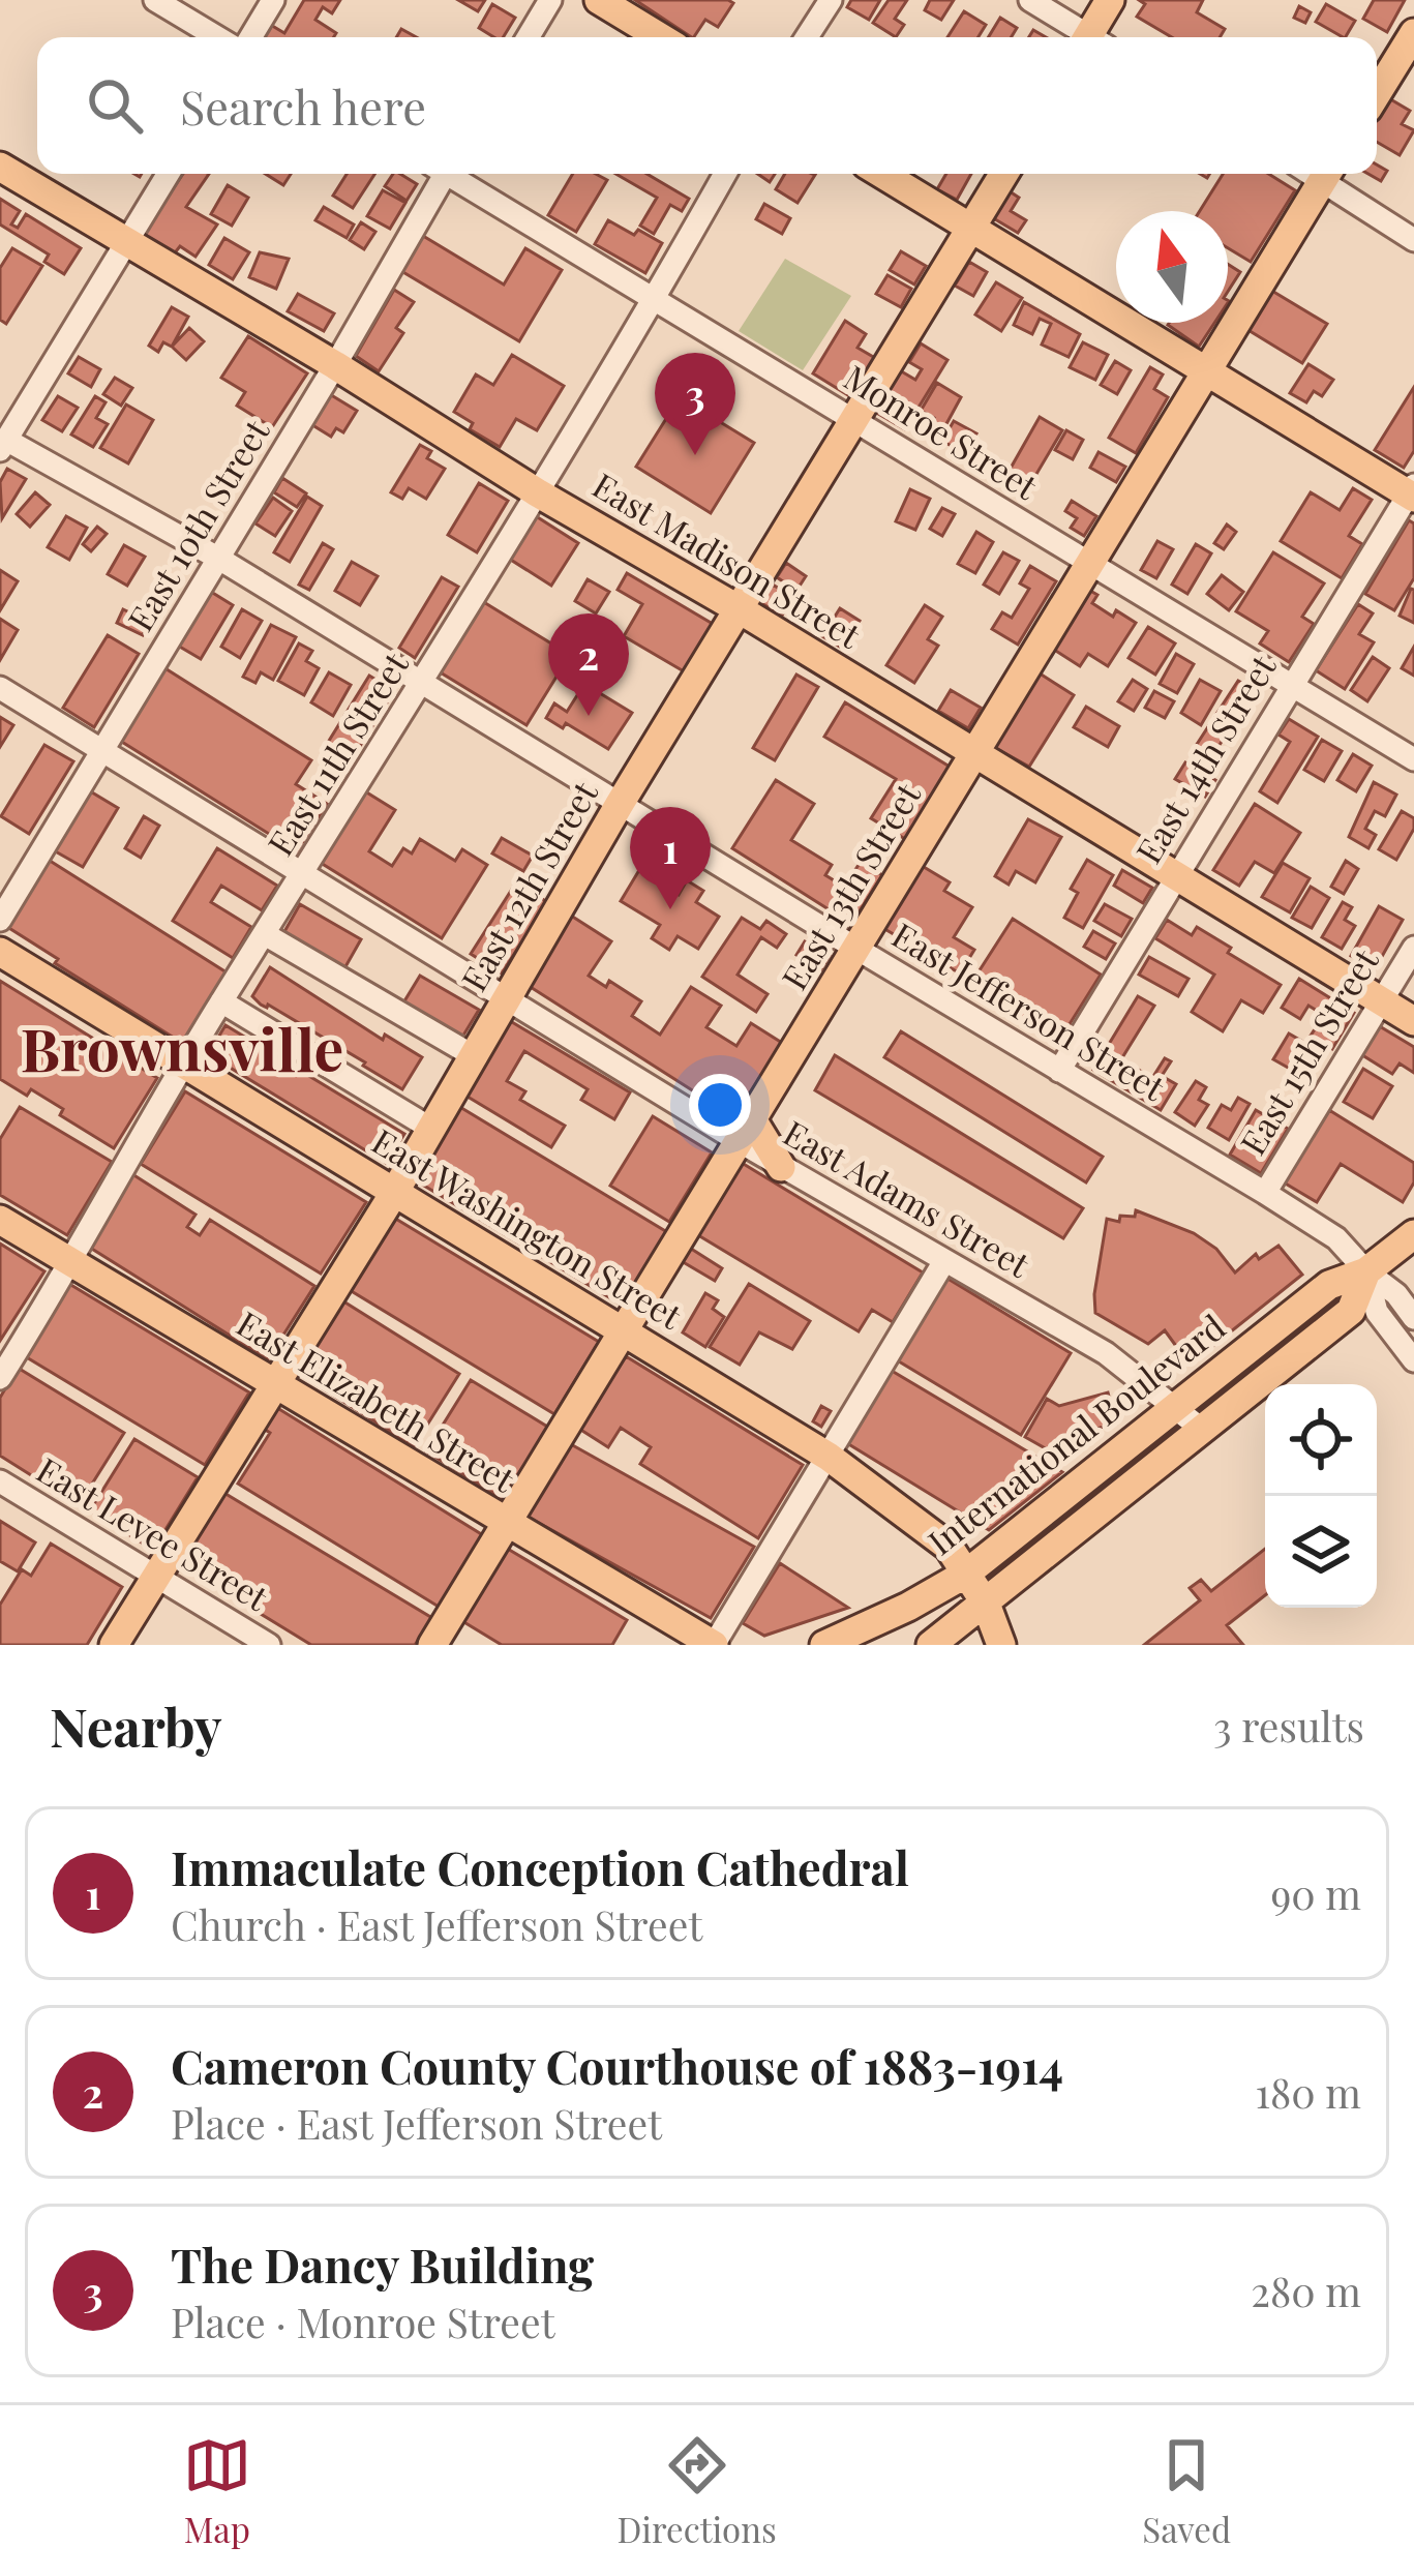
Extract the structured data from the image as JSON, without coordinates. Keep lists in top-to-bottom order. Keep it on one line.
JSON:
{"streets":{"main road":["East Madison Street","East 12th Street","East 13th Street","East Washington Street","East Elizabeth Street","International Boulevard"],"street":["Monroe Street","East 10th Street","East 11th Street","East 14th Street","East Jefferson Street","East 15th Street","East Adams Street","East Levee Street"]},"crossings":[["Monroe Street","East 11th Street"],["Monroe Street","East 14th Street"],["Monroe Street","East 12th Street"],["Monroe Street","East 13th Street"],["East 10th Street","East Madison Street"],["East 10th Street","East Jefferson Street"],["East 10th Street","East Adams Street"],["East Madison Street","East 11th Street"],["East Madison Street","East 14th Street"],["East Madison Street","East 12th Street"],["East Madison Street","East 13th Street"],["East Madison Street","East 15th Street"],["East 11th Street","East Jefferson Street"],["East 11th Street","East Adams Street"],["East 11th Street","East Washington Street"],["East 11th Street","East Elizabeth Street"],["East 14th Street","East Jefferson Street"],["East 12th Street","East Jefferson Street"],["East 12th Street","East Adams Street"],["East 12th Street","East Washington Street"],["East 12th Street","East Elizabeth Street"],["East 12th Street","East Levee Street"],["East 13th Street","East Jefferson Street"],["East 13th Street","East Adams Street"],["East 13th Street","East Washington Street"],["East 13th Street","East Elizabeth Street"],["East Jefferson Street","East 15th Street"],["East Jefferson Street","International Boulevard"],["East Adams Street","International Boulevard"],["East Washington Street","International Boulevard"]],"districts":["Brownsville"],"north":"top","page":{"search":"Search here","pins":["3","2","1"],"heading":["Nearby","3 results"],"list":[{"mark":"1","name":"Immaculate Conception Cathedral","note":"Church · East Jefferson Street","value":"90 m"},{"mark":"2","name":"Cameron County Courthouse of 1883-1914","note":"Place · East Jefferson Street","value":"180 m"},{"mark":"3","name":"The Dancy Building","note":"Place · Monroe Street","value":"280 m"}],"nav":["Map","Directions","Saved"]}}
